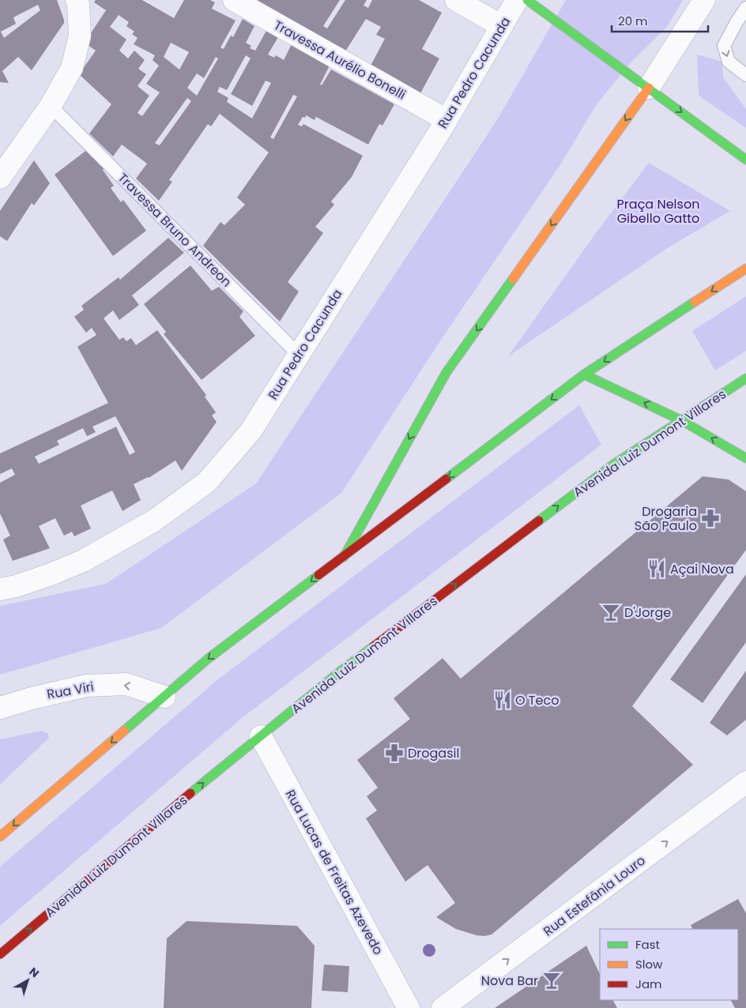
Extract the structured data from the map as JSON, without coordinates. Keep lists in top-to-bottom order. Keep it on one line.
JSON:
{"streets":{"main road":["Avenida Luiz Dumont Villares"],"street":["Travessa Aurélio Bonelli","Rua Pedro Cacunda","Rua Viri","Rua Lucas de Freitas Azevedo","Rua Estefânia Louro"],"lane":["Travessa Bruno Andreon"]},"crossings":[["Travessa Aurélio Bonelli","Rua Pedro Cacunda"],["Rua Pedro Cacunda","Travessa Bruno Andreon"],["Avenida Luiz Dumont Villares","Rua Lucas de Freitas Azevedo"]],"one_way":["Avenida Luiz Dumont Villares","Rua Viri","Rua Estefânia Louro"],"parks":["Praça Nelson Gibello Gatto"],"places":{"pharmacy":["Drogaria São Paulo","Drogasil"],"restaurant":["Açai Nova","O Teco"],"bar":["D'Jorge","Nova Bar"]},"legend":["Fast","Slow","Jam"],"scale_bar":"20 m","north":"top right"}
